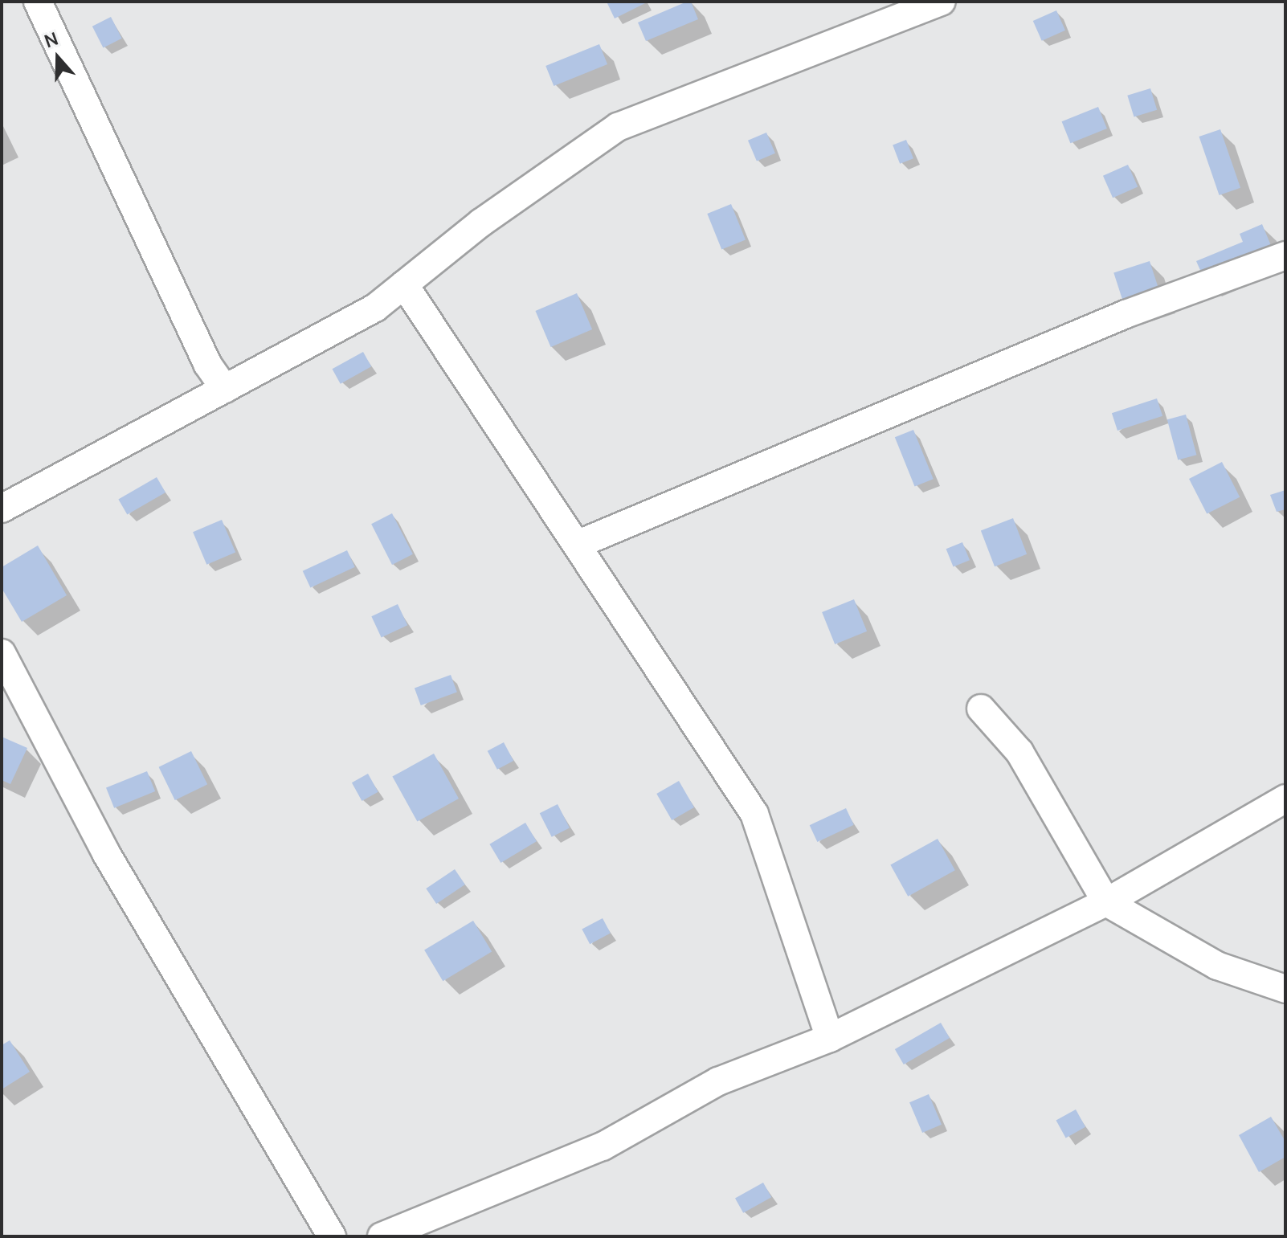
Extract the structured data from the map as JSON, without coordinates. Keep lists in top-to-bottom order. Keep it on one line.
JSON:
{"north":"top"}
